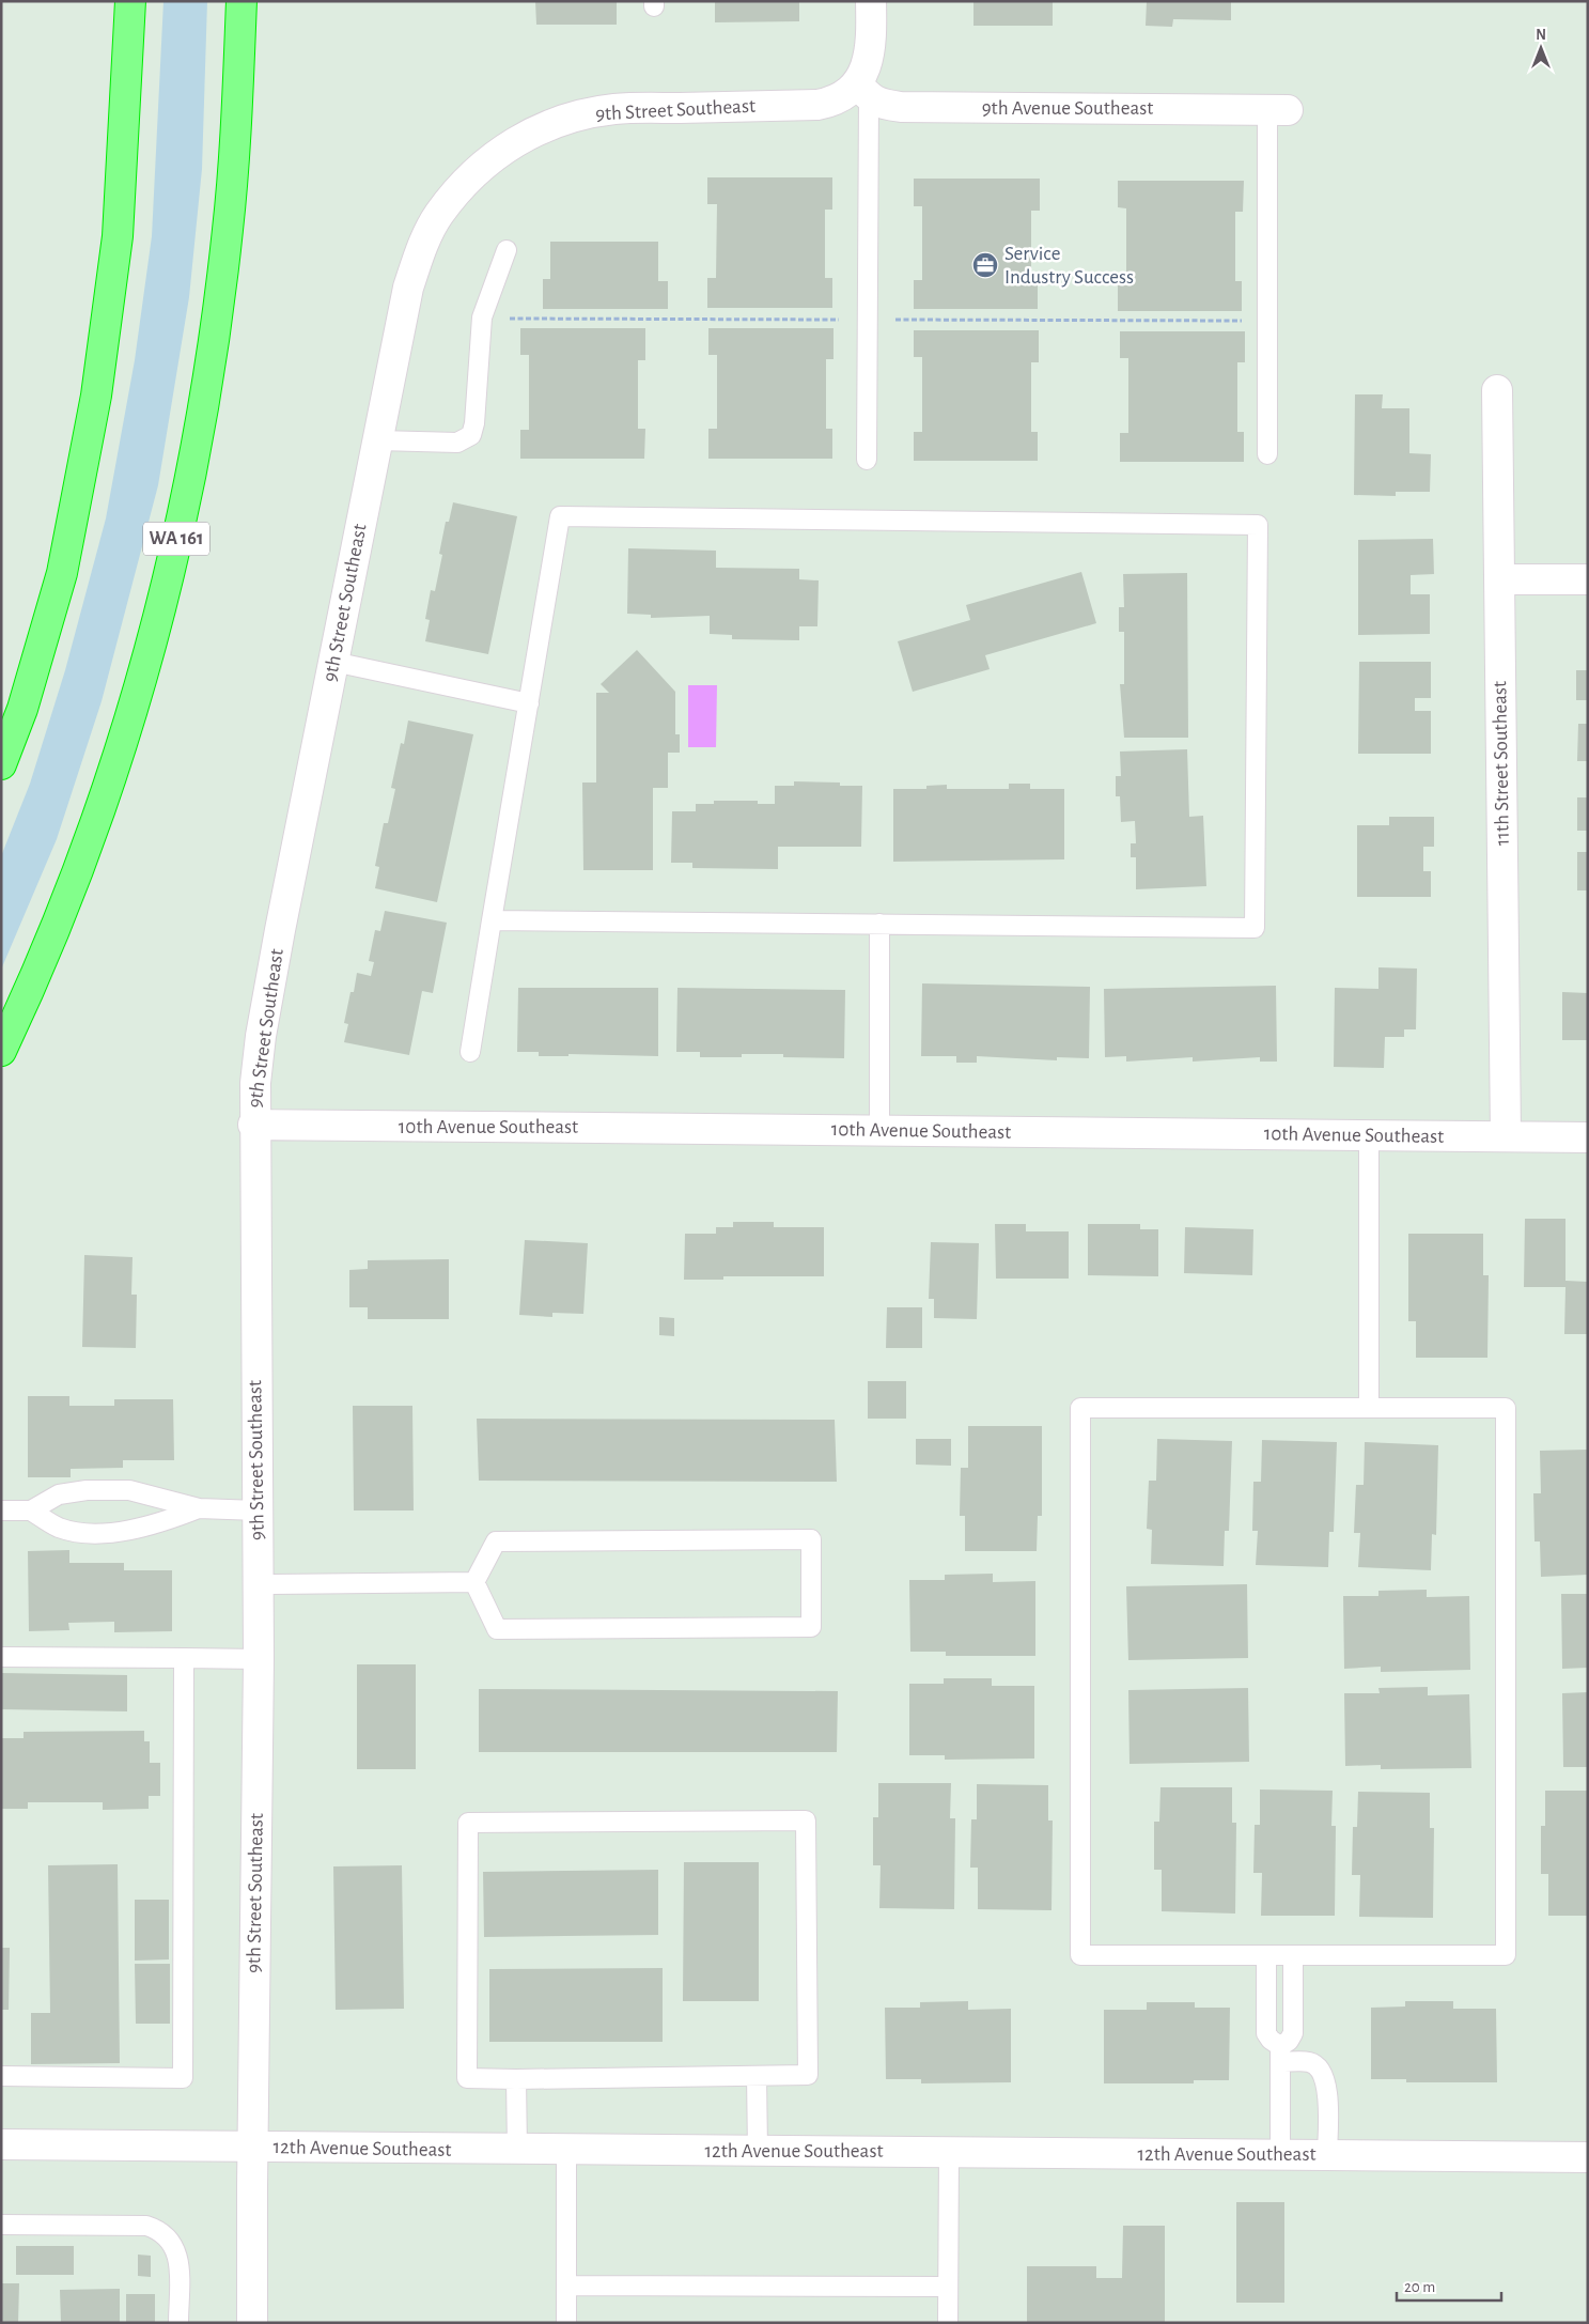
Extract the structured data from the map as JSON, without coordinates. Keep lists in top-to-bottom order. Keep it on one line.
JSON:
{"streets":{"highway":["WA 161"],"street":["9th Avenue Southeast","9th Street Southeast","11th Street Southeast","10th Avenue Southeast","12th Avenue Southeast"]},"crossings":[["9th Avenue Southeast","9th Street Southeast"],["9th Street Southeast","10th Avenue Southeast"],["9th Street Southeast","12th Avenue Southeast"],["11th Street Southeast","10th Avenue Southeast"]],"places":{"office":["Service Industry Success"]},"scale_bar":"20 m","north":"top"}
